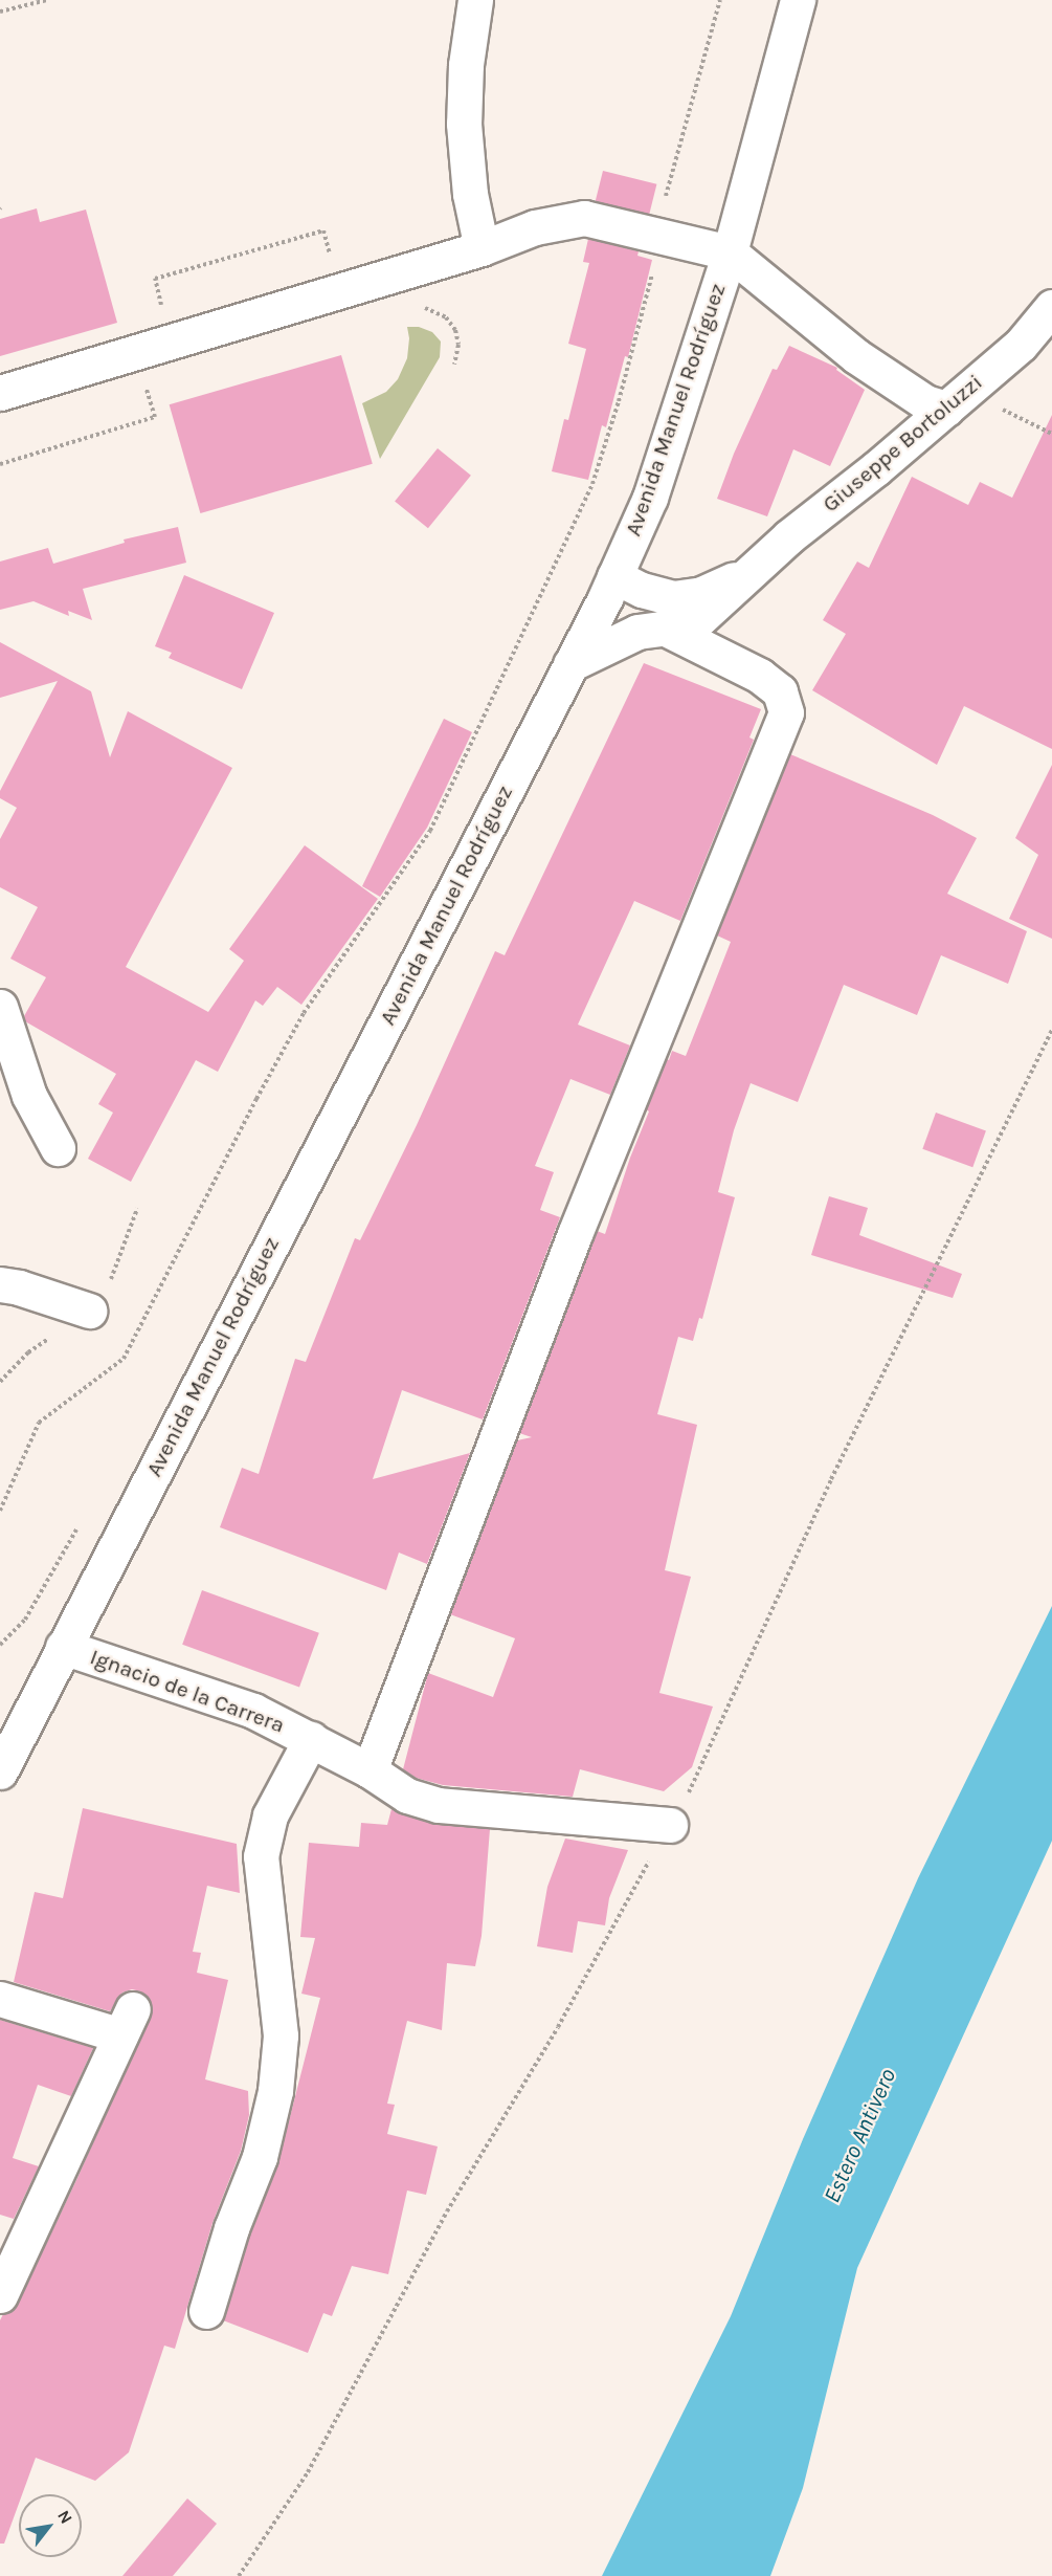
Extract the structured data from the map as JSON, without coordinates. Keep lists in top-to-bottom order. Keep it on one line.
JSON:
{"streets":{"street":["Avenida Manuel Rodríguez","Giuseppe Bortoluzzi","Ignacio de la Carrera"]},"crossings":[["Avenida Manuel Rodríguez","Ignacio de la Carrera"]],"water":["Estero Antivero"],"north":"top right"}
